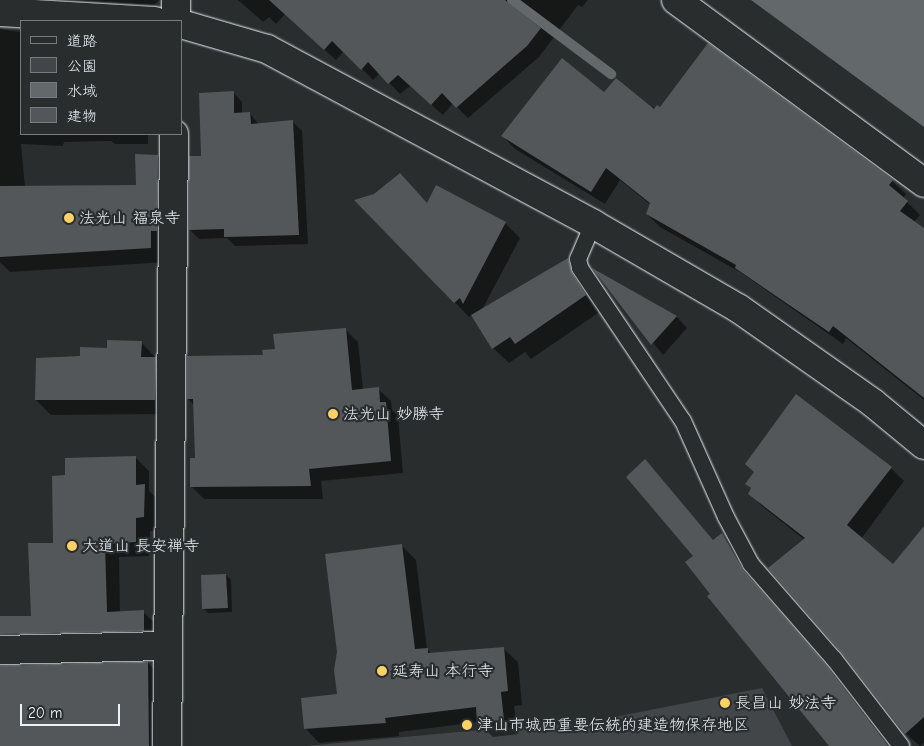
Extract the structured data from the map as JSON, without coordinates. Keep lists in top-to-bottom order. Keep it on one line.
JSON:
{"places":["法光山 福泉寺","法光山 妙勝寺","大道山 長安禅寺","延寿山 本行寺","長昌山 妙法寺","津山市城西重要伝統的建造物保存地区"],"legend":["道路","公園","水域","建物"],"scale_bar":"20 m"}
